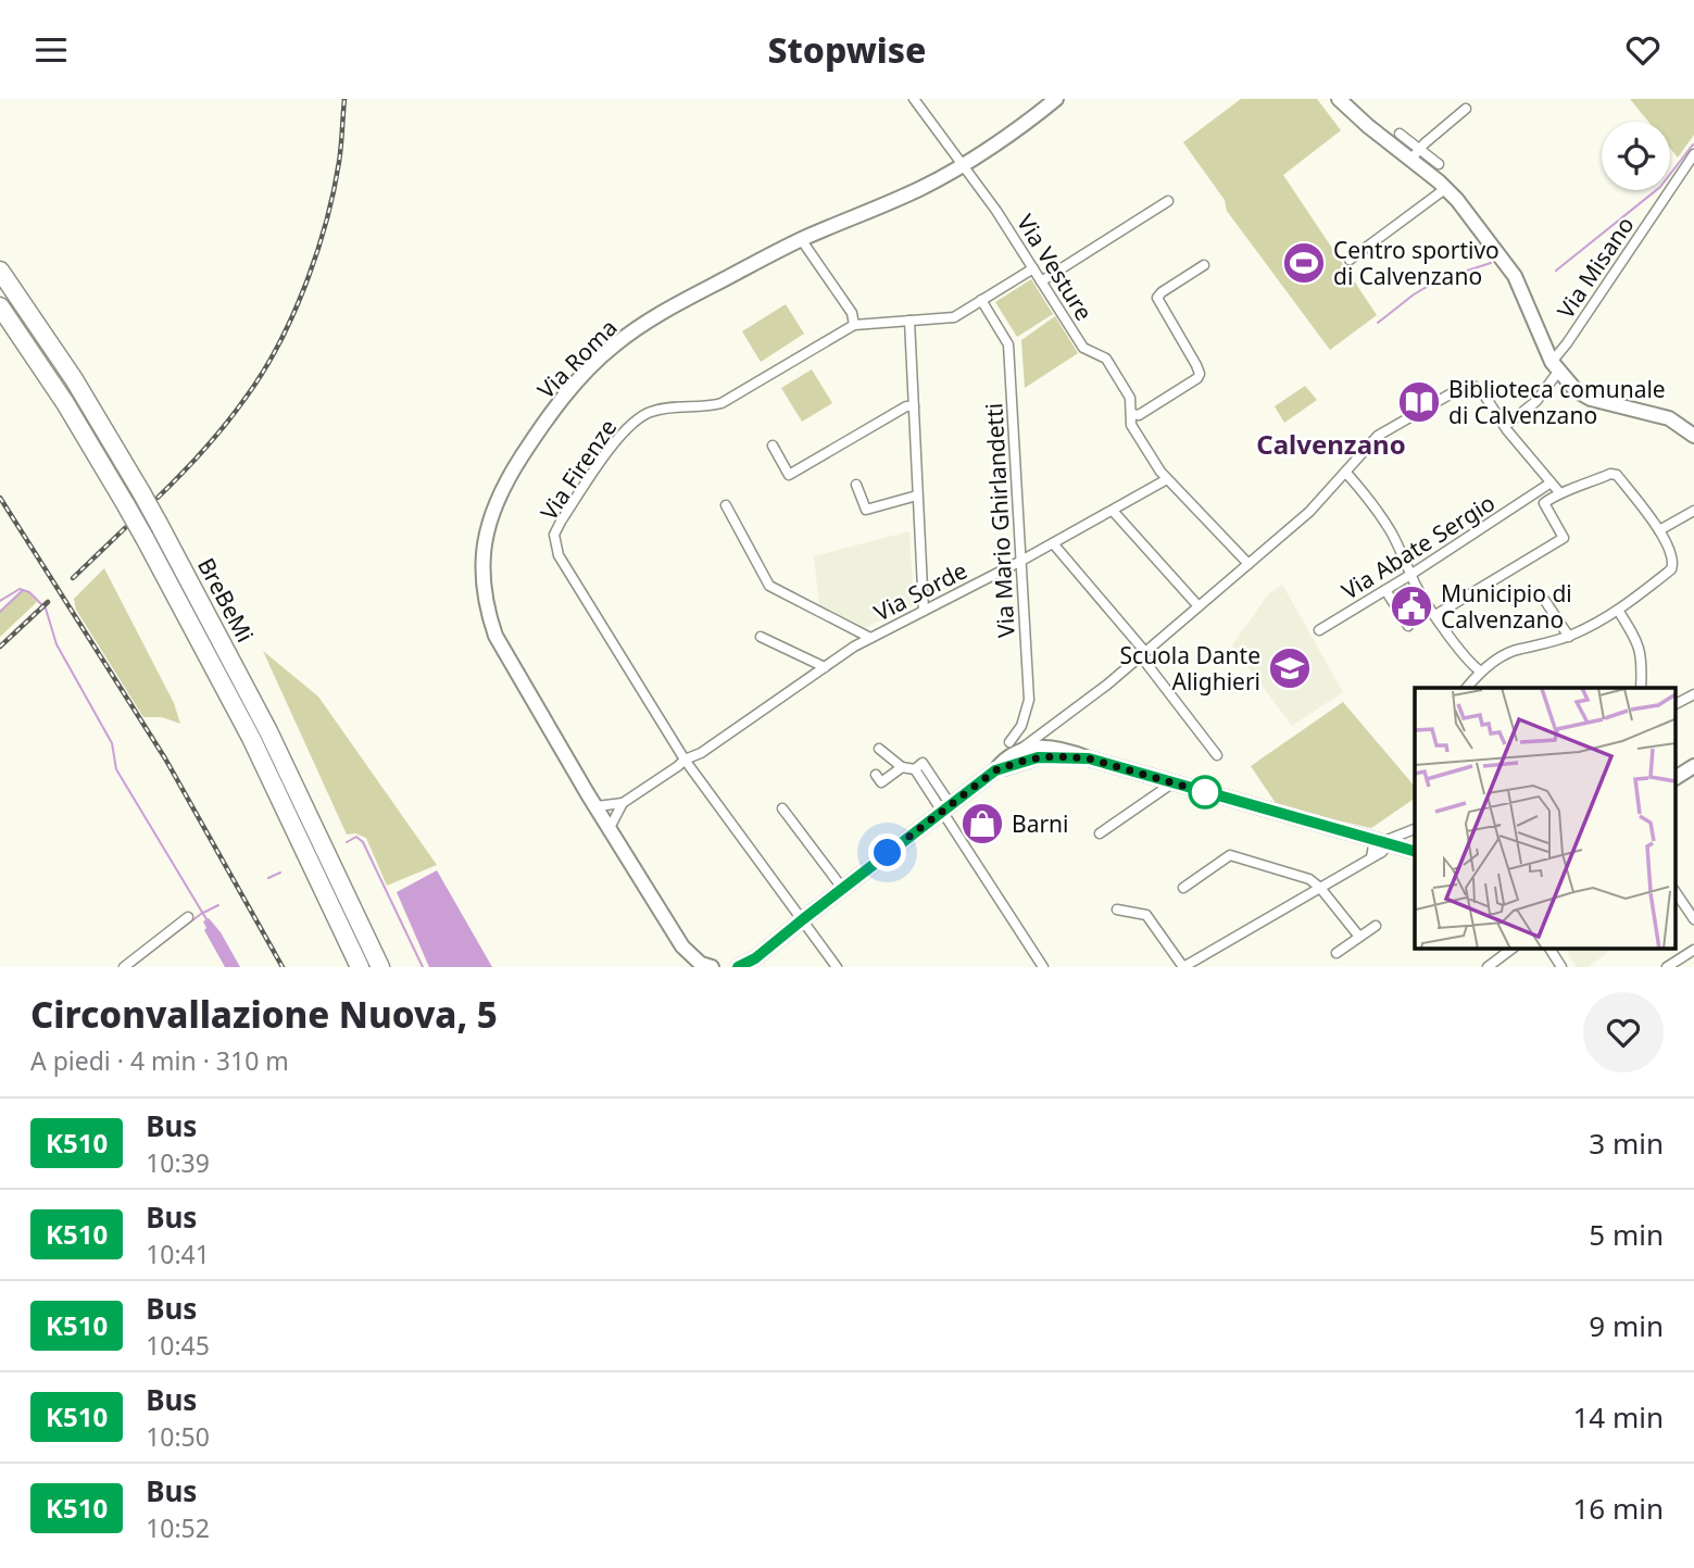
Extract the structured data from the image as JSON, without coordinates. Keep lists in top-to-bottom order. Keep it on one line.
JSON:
{"streets":{"highway":["BreBeMi"],"street":["Via Vesture","Via Misano","Via Roma","Via Firenze","Via Mario Ghirlandetti","Via Abate Sergio","Via Sorde"]},"crossings":[["Via Vesture","Via Roma"],["Via Vesture","Via Firenze"],["Via Vesture","Via Sorde"],["Via Firenze","Via Mario Ghirlandetti"],["Via Mario Ghirlandetti","Via Sorde"]],"districts":["Calvenzano"],"places":{"sports":["Centro sportivo di Calvenzano"],"library":["Biblioteca comunale di Calvenzano"],"public building":["Municipio di Calvenzano"],"school or university":["Scuola Dante Alighieri"],"shop":["Barni"]},"lines":["bus line K510"],"page":{"header":"Stopwise","heading":["Circonvallazione Nuova, 5","A piedi · 4 min · 310 m"],"list":[{"mark":"K510","name":"Bus","note":"10:39","value":"3 min"},{"mark":"K510","name":"Bus","note":"10:41","value":"5 min"},{"mark":"K510","name":"Bus","note":"10:45","value":"9 min"},{"mark":"K510","name":"Bus","note":"10:50","value":"14 min"},{"mark":"K510","name":"Bus","note":"10:52","value":"16 min"}]}}
